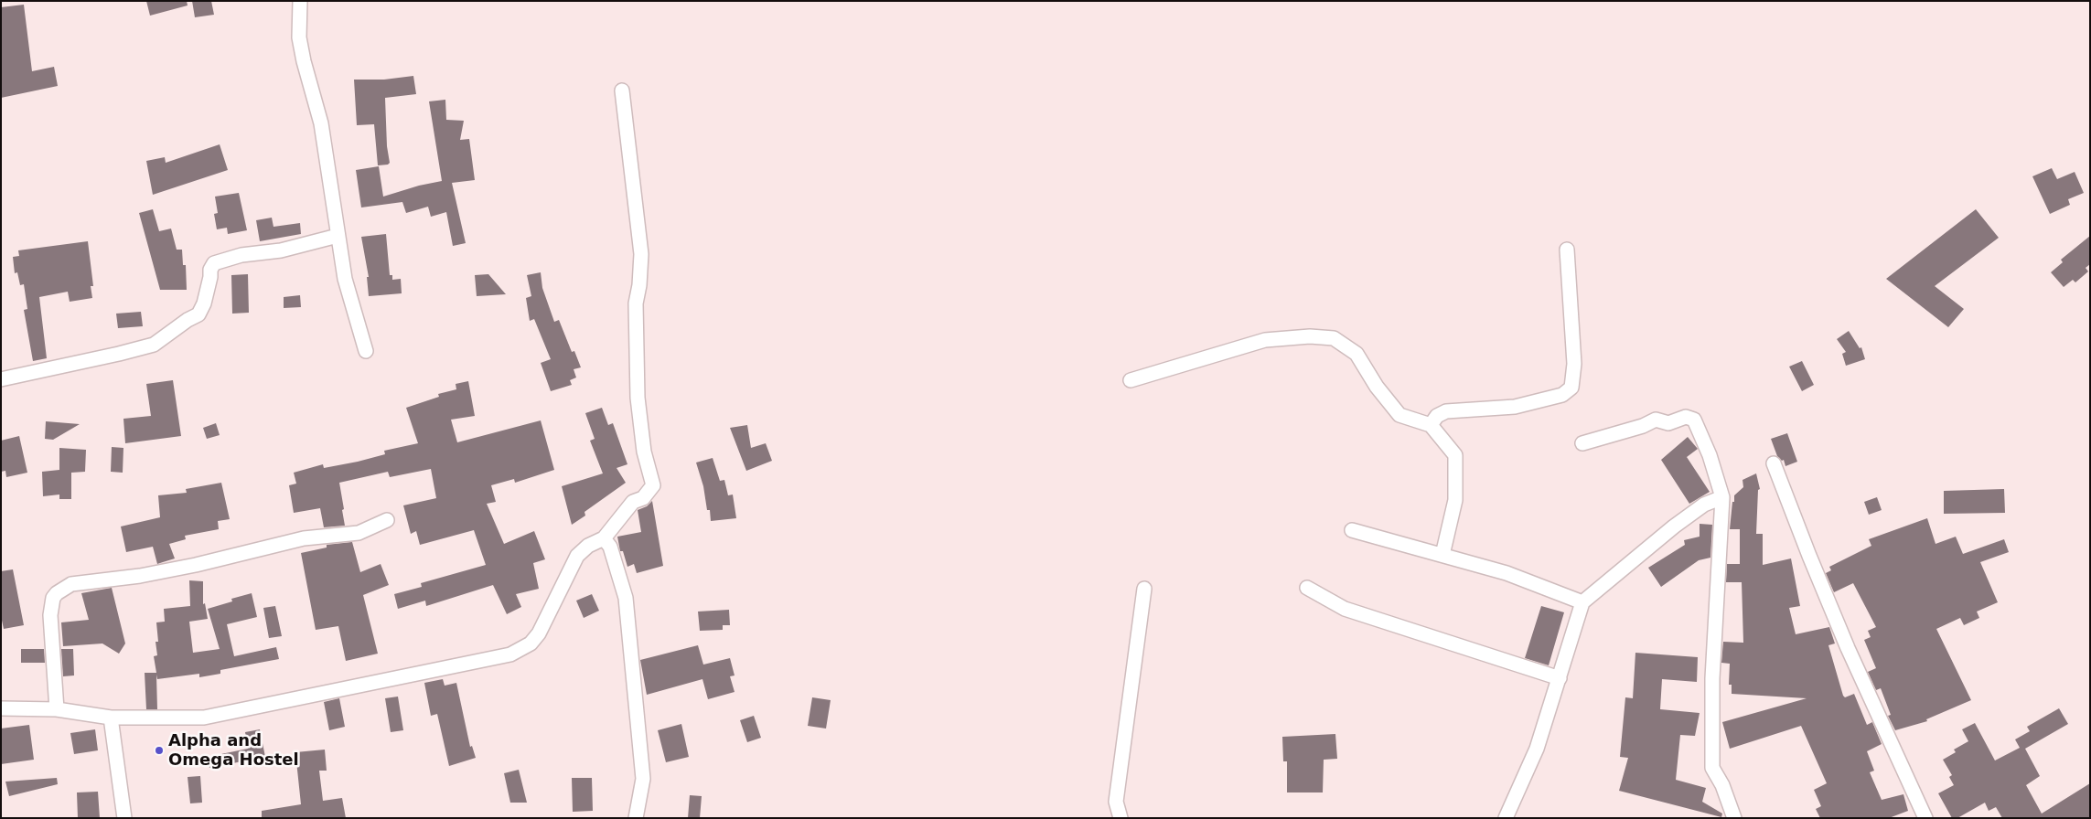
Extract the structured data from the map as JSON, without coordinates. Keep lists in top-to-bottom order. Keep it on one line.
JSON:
{"places":["Alpha and Omega Hostel"]}
